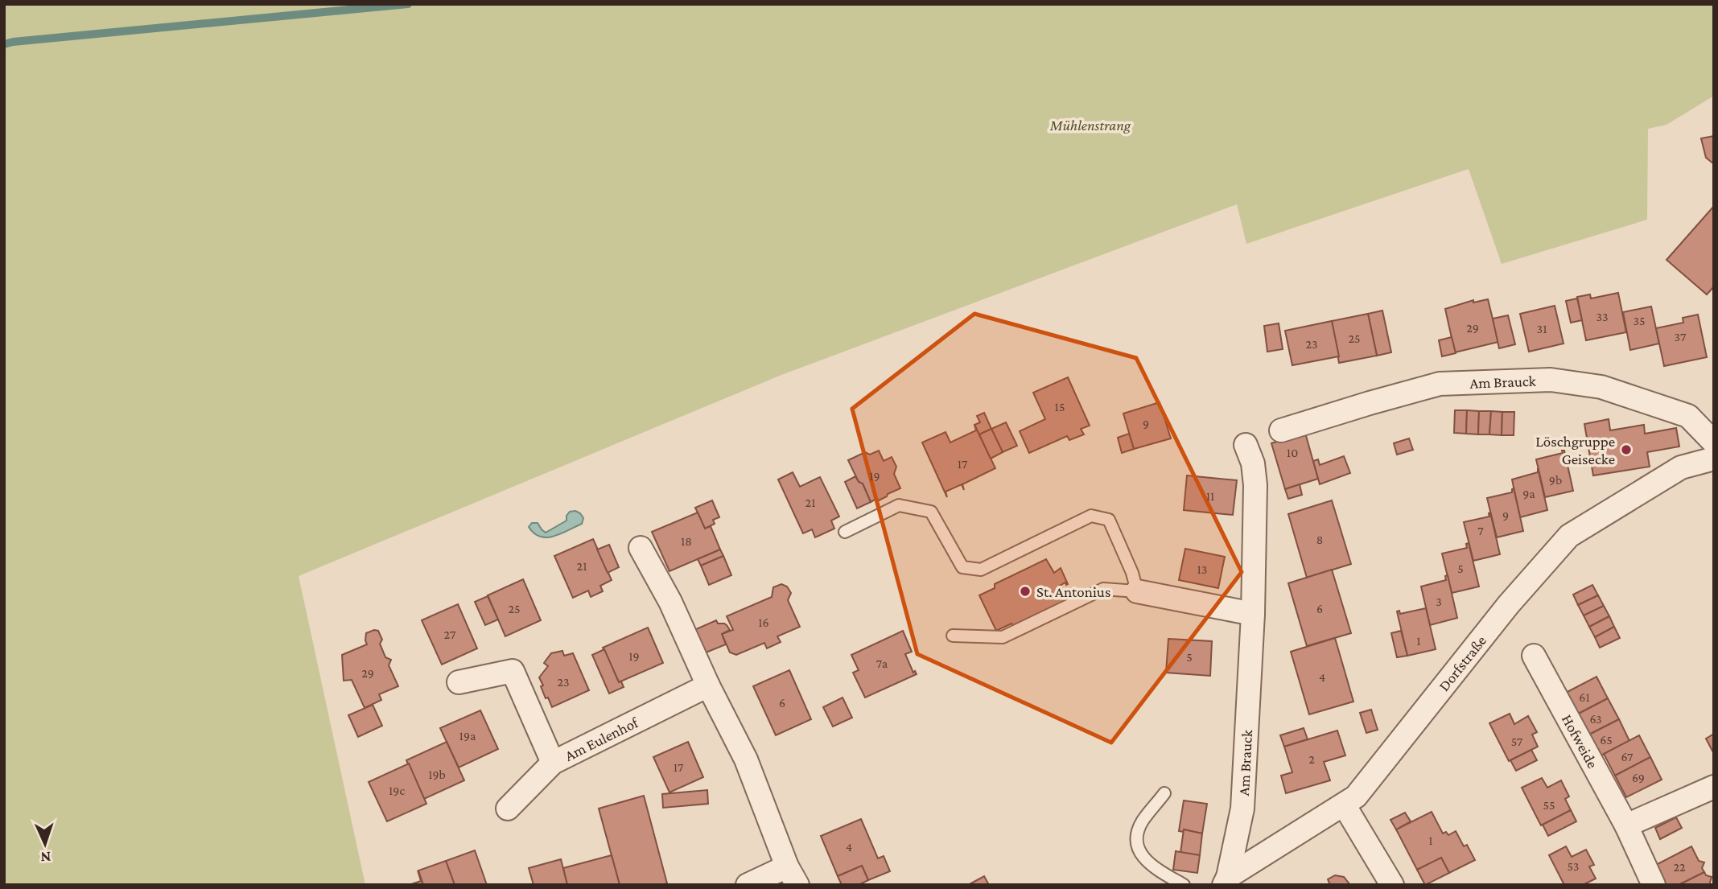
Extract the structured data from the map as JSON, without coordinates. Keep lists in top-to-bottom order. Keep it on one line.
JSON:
{"streets":{"street":["Am Brauck","Dorfstraße","Am Eulenhof","Hofweide"]},"crossings":[["Am Brauck","Dorfstraße"]],"parks":["Mühlenstrang"],"places":["Löschgruppe Geisecke","St. Antonius"],"house_numbers":["33","35","29","31","37","25","23","15","9","10","17","19","9b","9a","11","21","9","7","8","18","21","5","13","3","25","6","16","27","1","19","5","7a","29","4","23","61","6","63","19a","65","57","67","2","17","19b","69","19c","55","1","4","53","22"],"north":"bottom"}
